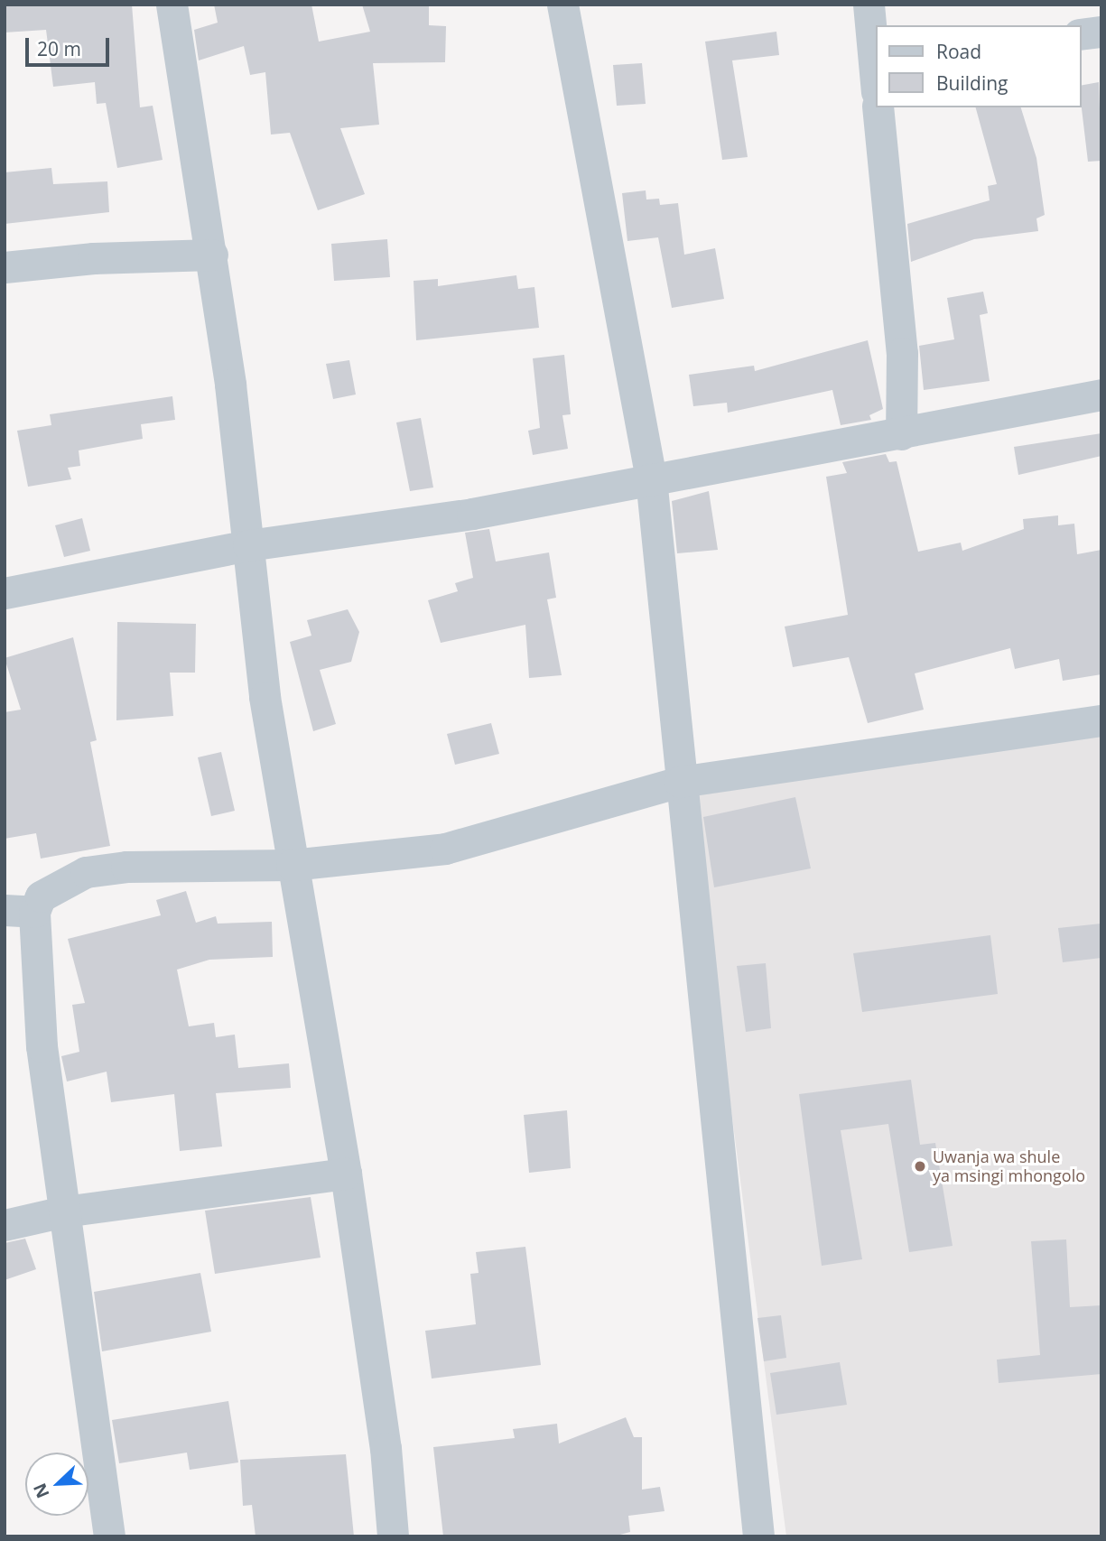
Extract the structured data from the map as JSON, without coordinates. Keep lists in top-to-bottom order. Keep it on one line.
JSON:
{"places":["Uwanja wa shule ya msingi mhongolo"],"legend":["Road","Building"],"scale_bar":"20 m","north":"bottom left"}
